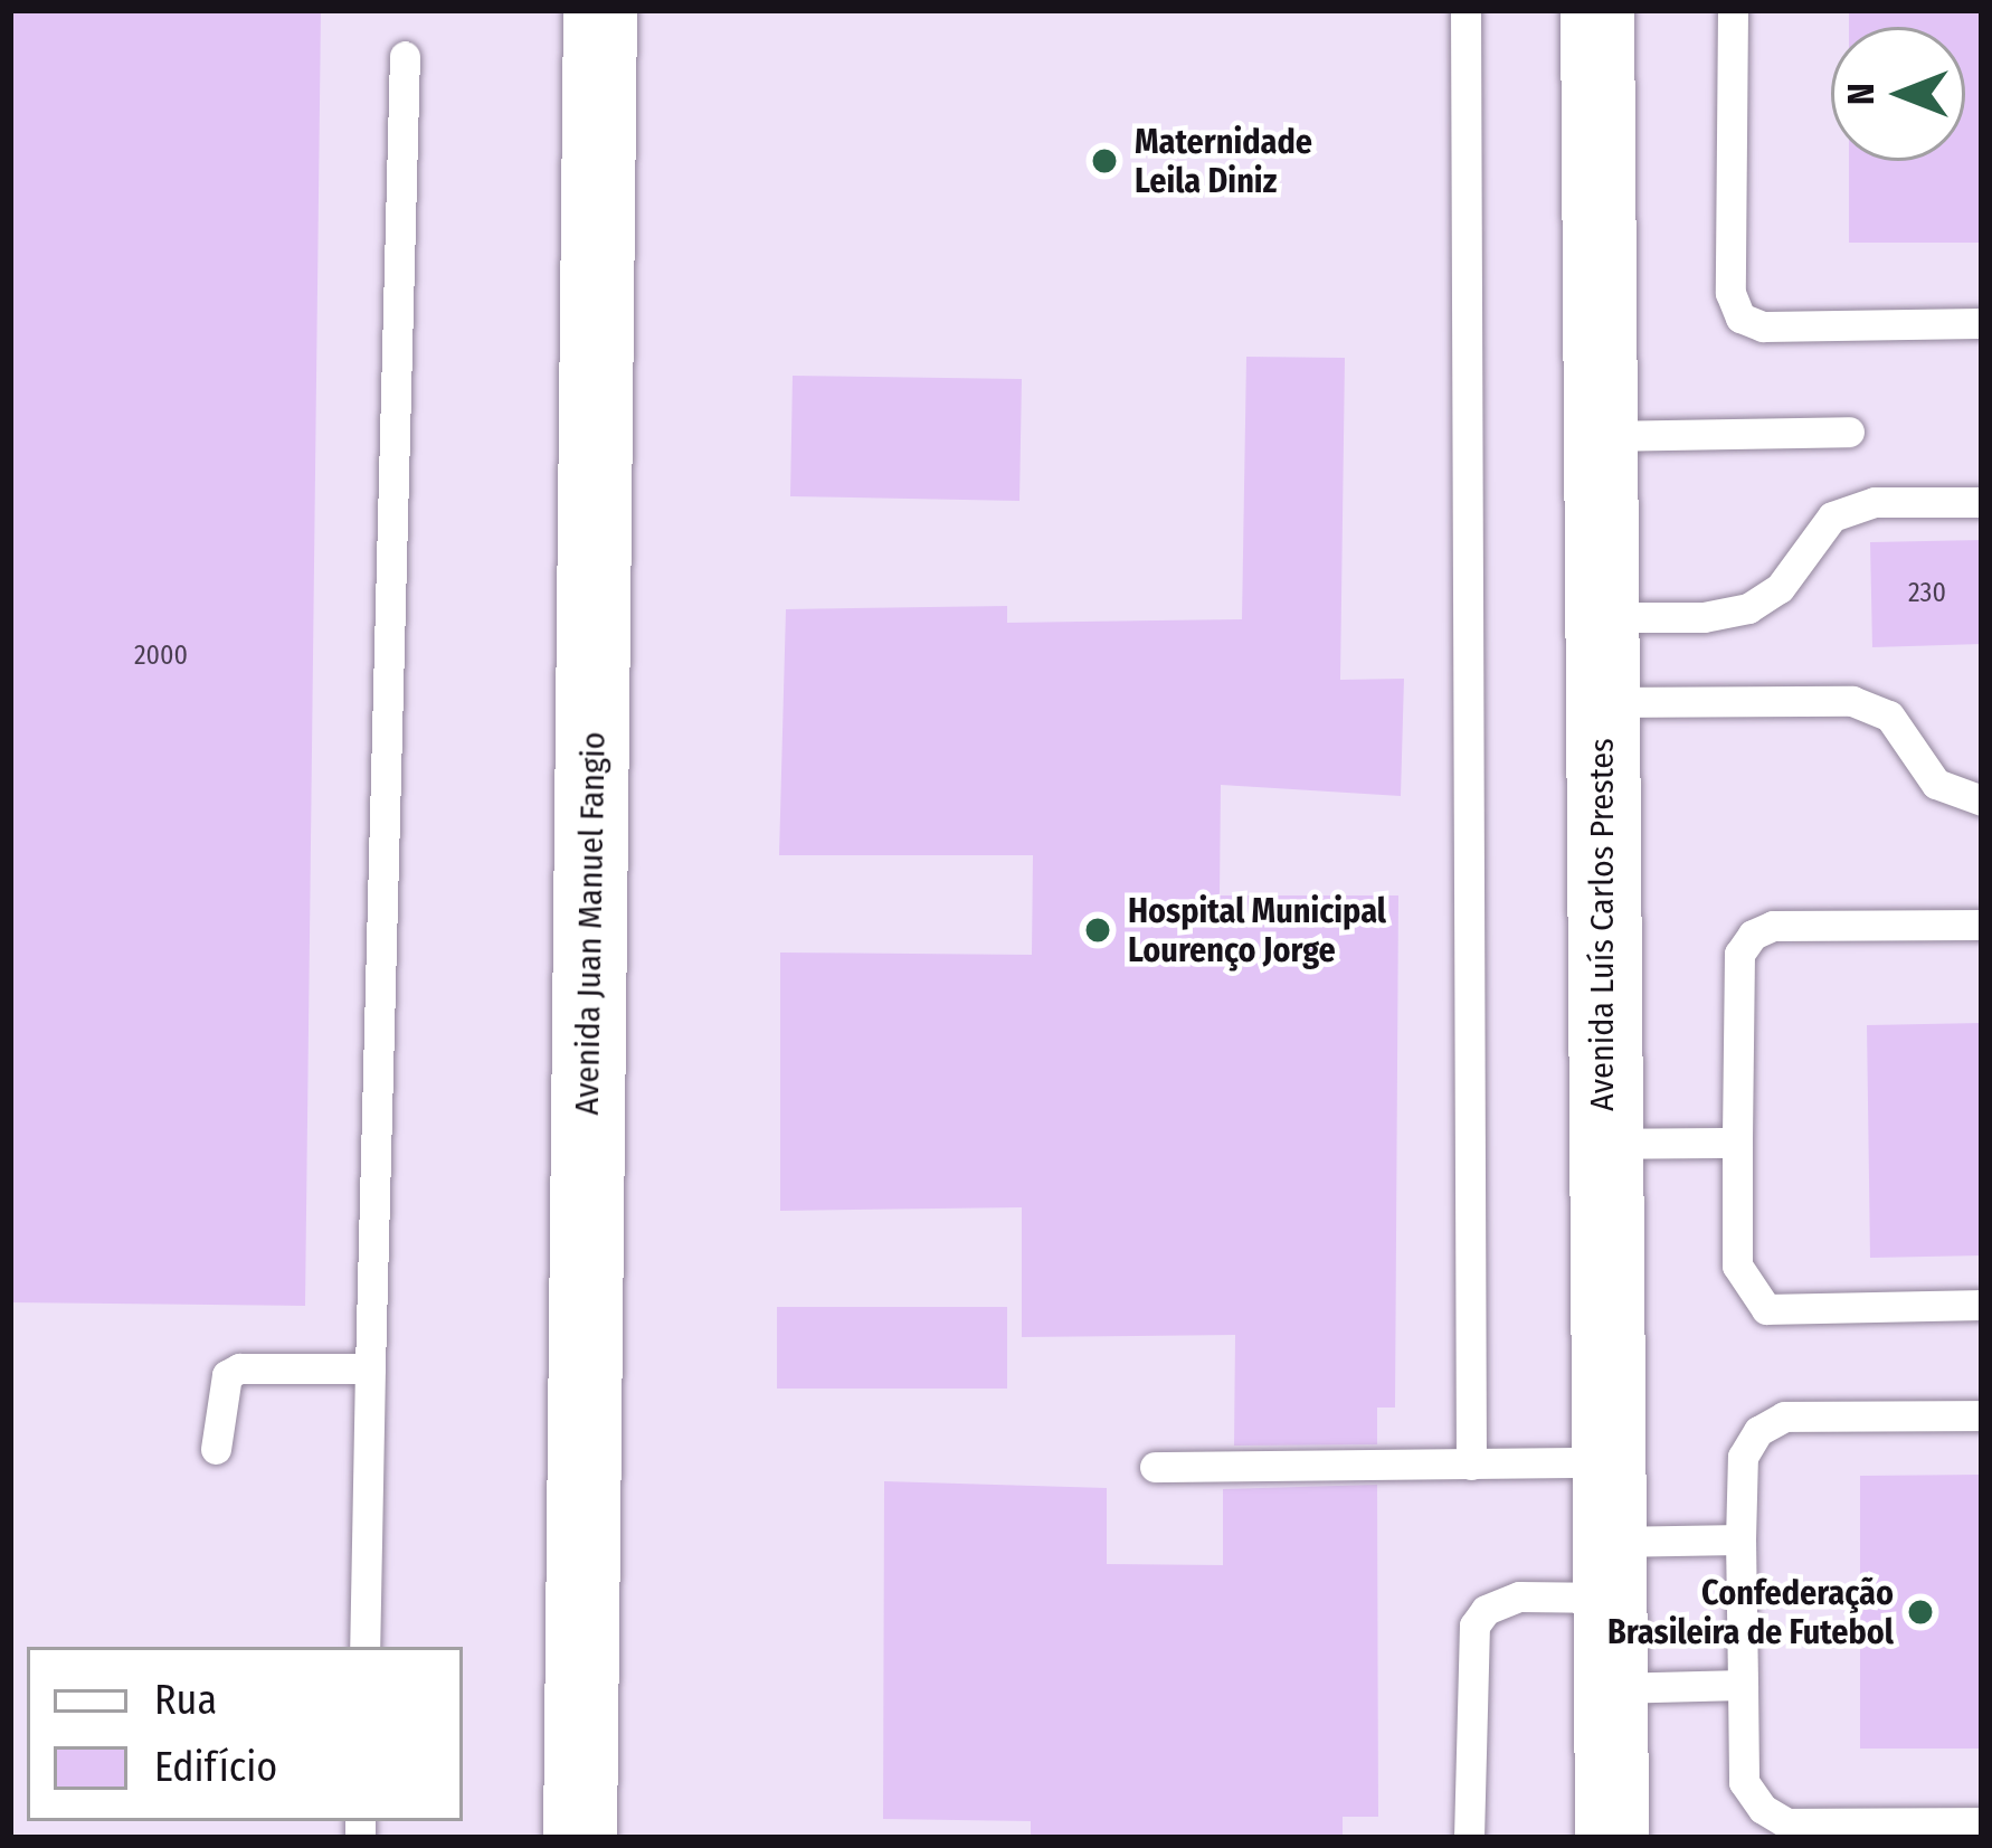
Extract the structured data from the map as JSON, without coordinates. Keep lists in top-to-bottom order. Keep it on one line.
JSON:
{"streets":{"street":["Avenida Juan Manuel Fangio","Avenida Luís Carlos Prestes"]},"places":["Maternidade Leila Diniz","Hospital Municipal Lourenço Jorge","Confederação Brasileira de Futebol"],"house_numbers":["230","2000"],"legend":["Rua","Edifício"],"north":"left"}
